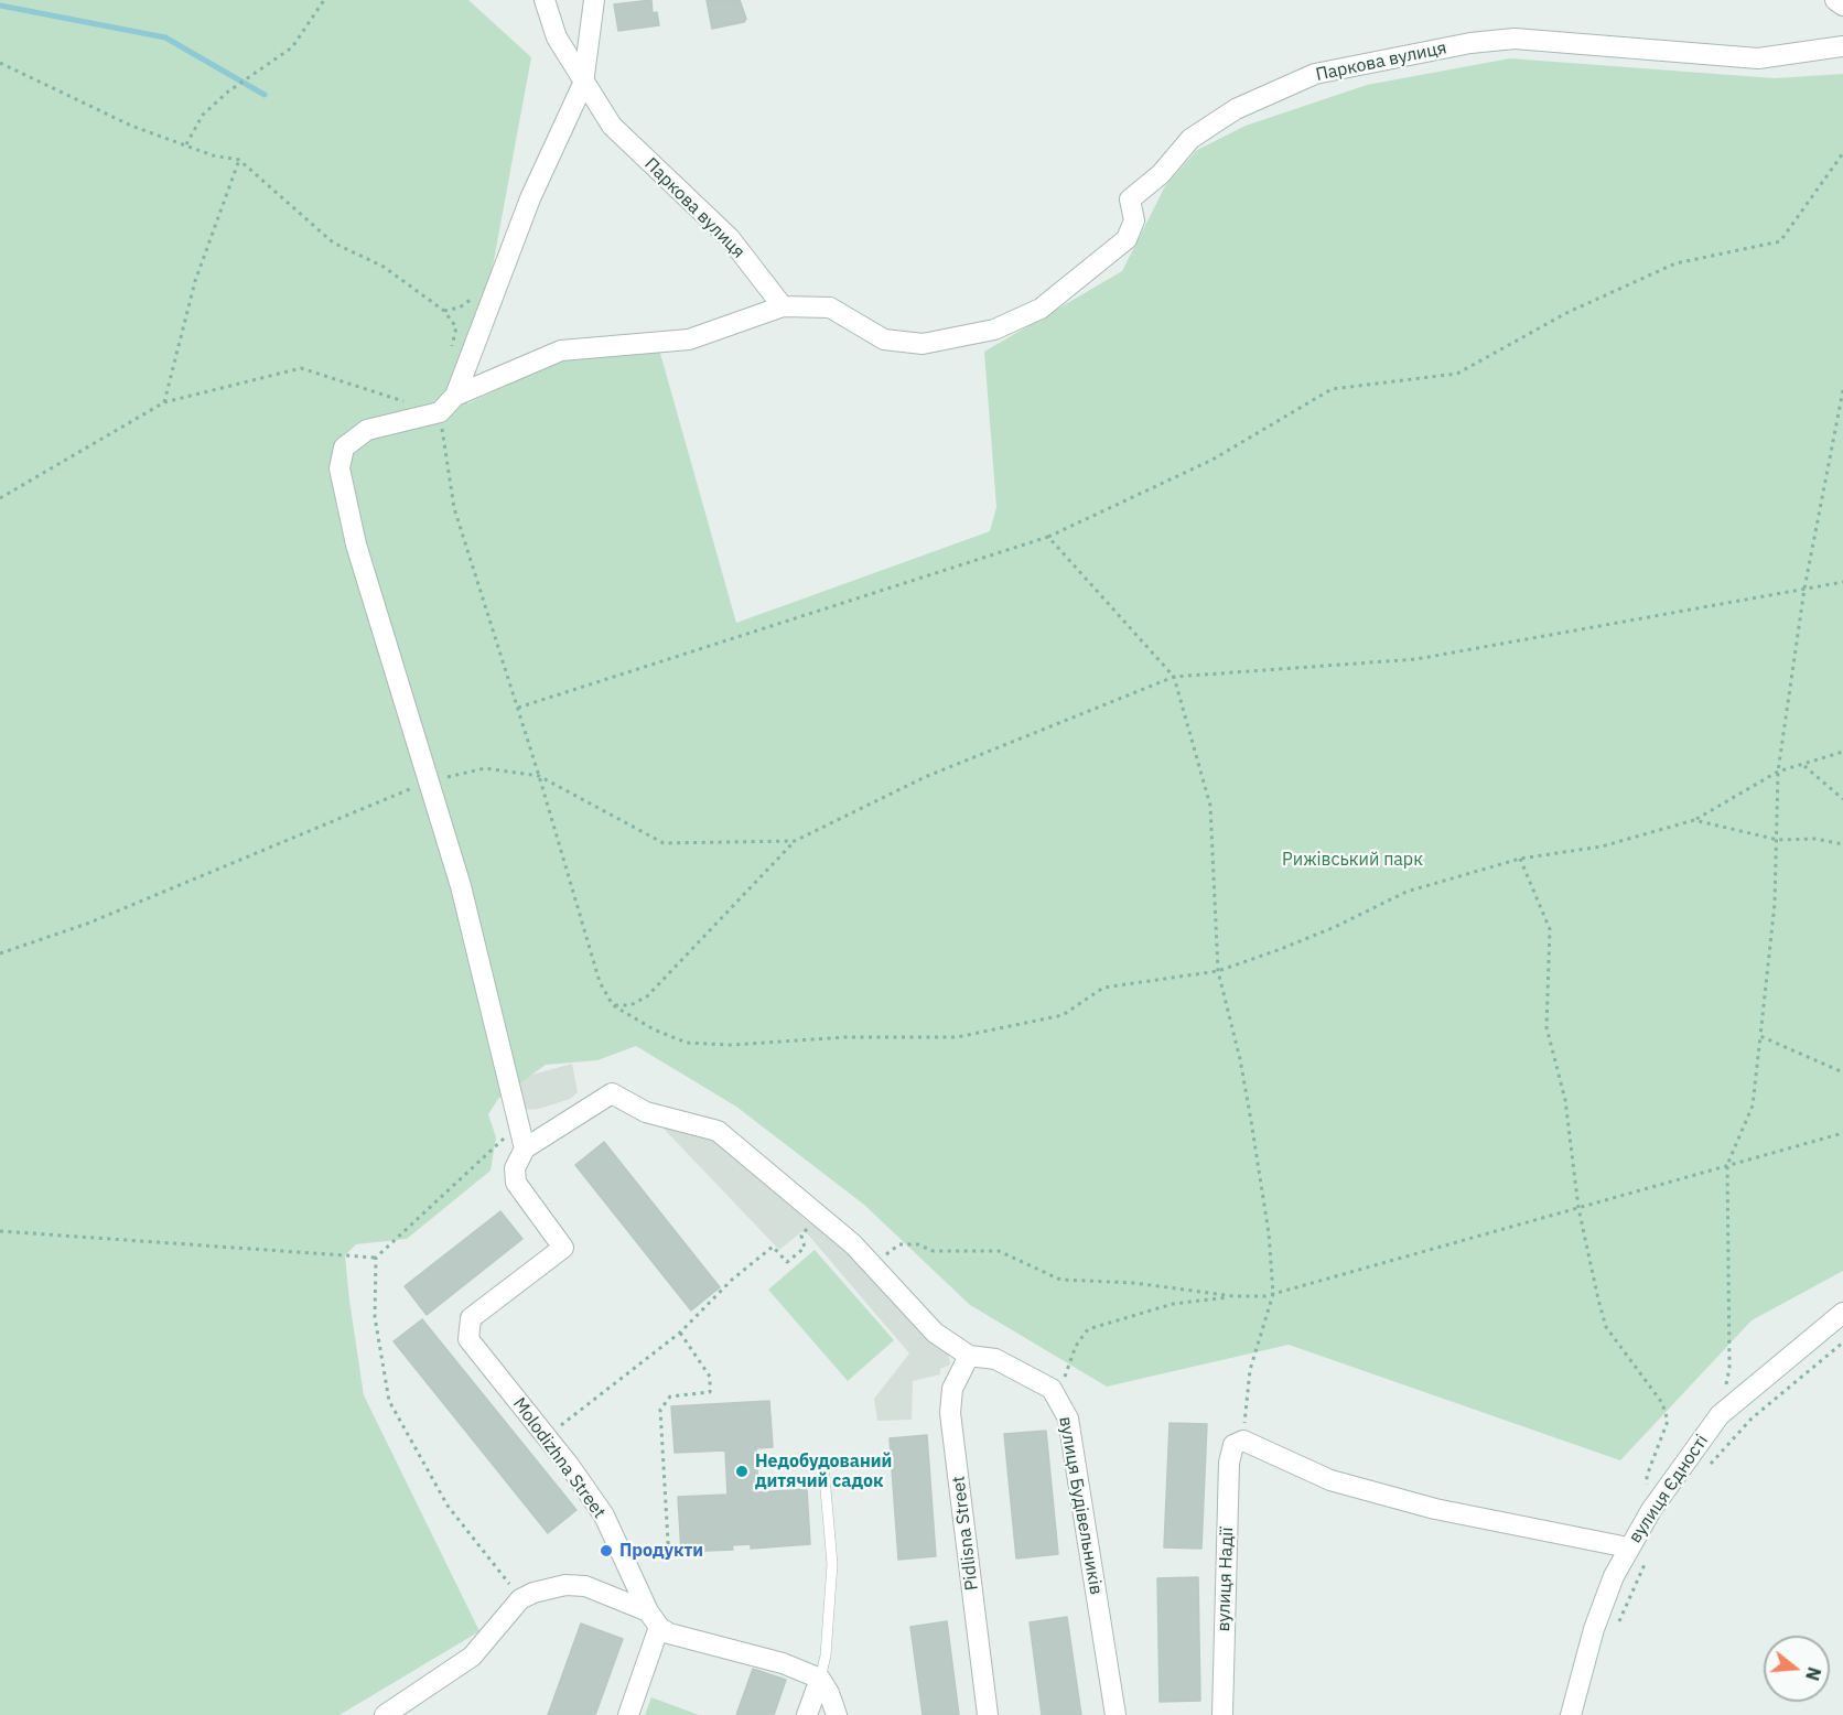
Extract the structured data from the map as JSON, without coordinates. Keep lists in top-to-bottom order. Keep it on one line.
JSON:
{"streets":{"street":["Паркова вулиця","Molodizhna Street","вулиця Єдності","вулиця Будівельників","Pidlisna Street","вулиця Надії"]},"parks":["Рижівський парк"],"places":["Недобудований дитячий садок","Продукти"],"north":"right"}
